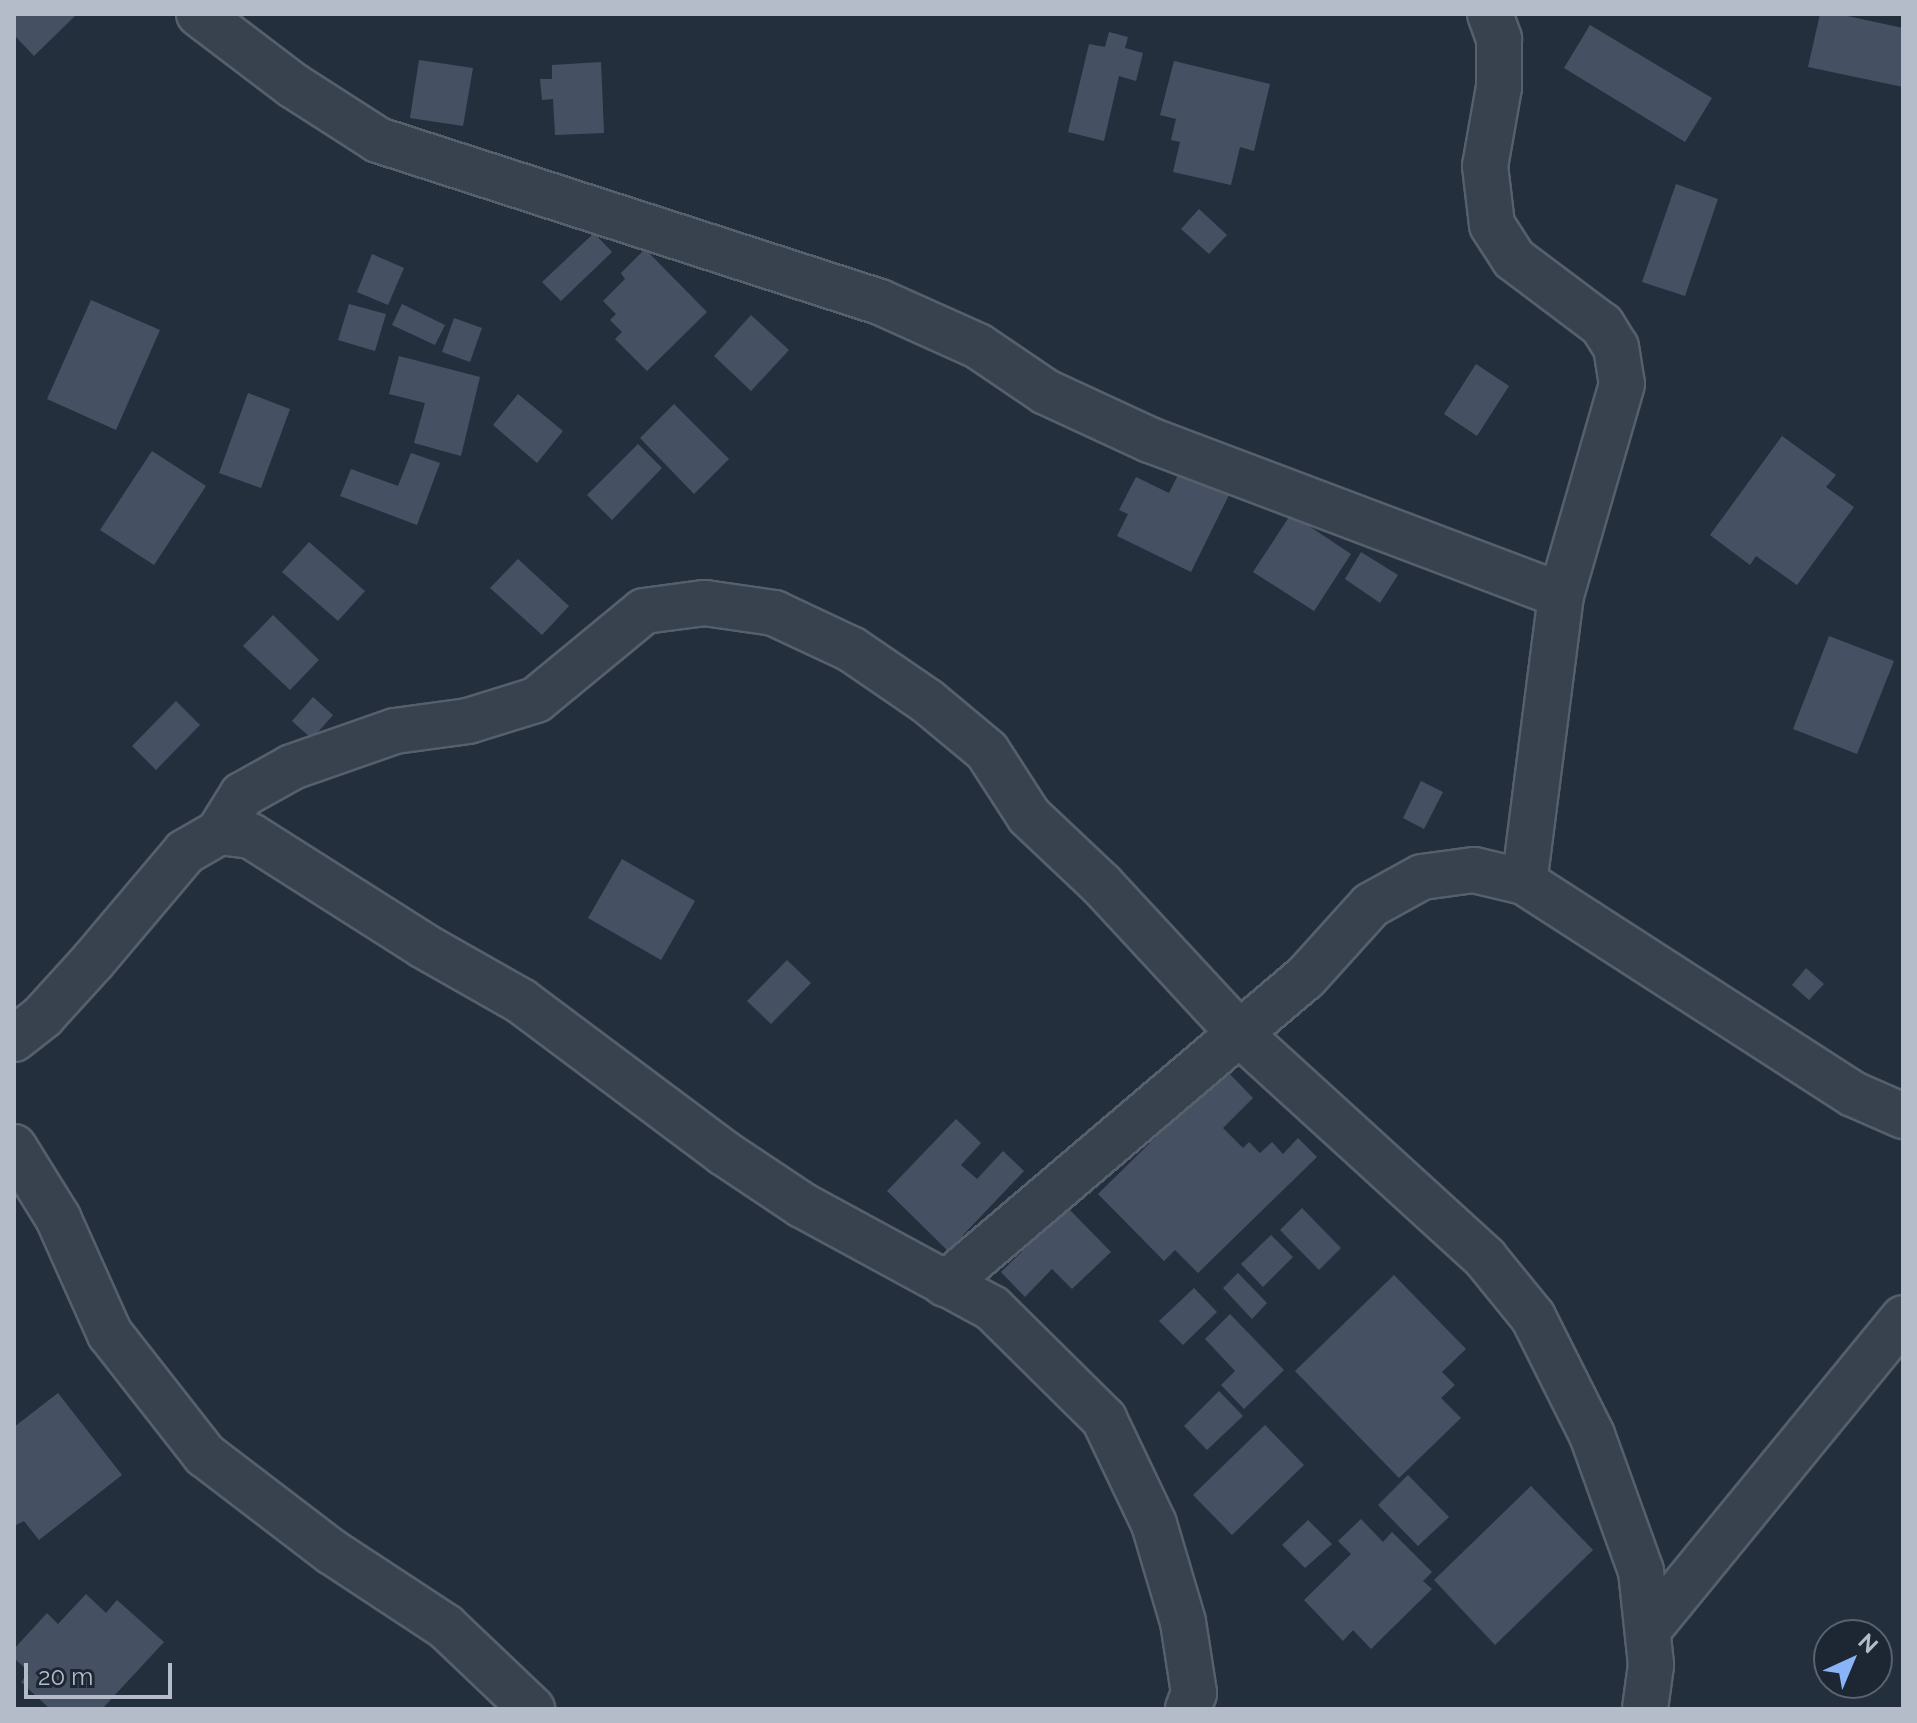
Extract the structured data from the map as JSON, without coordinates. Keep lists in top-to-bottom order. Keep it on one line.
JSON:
{"scale_bar":"20 m","north":"top right"}
